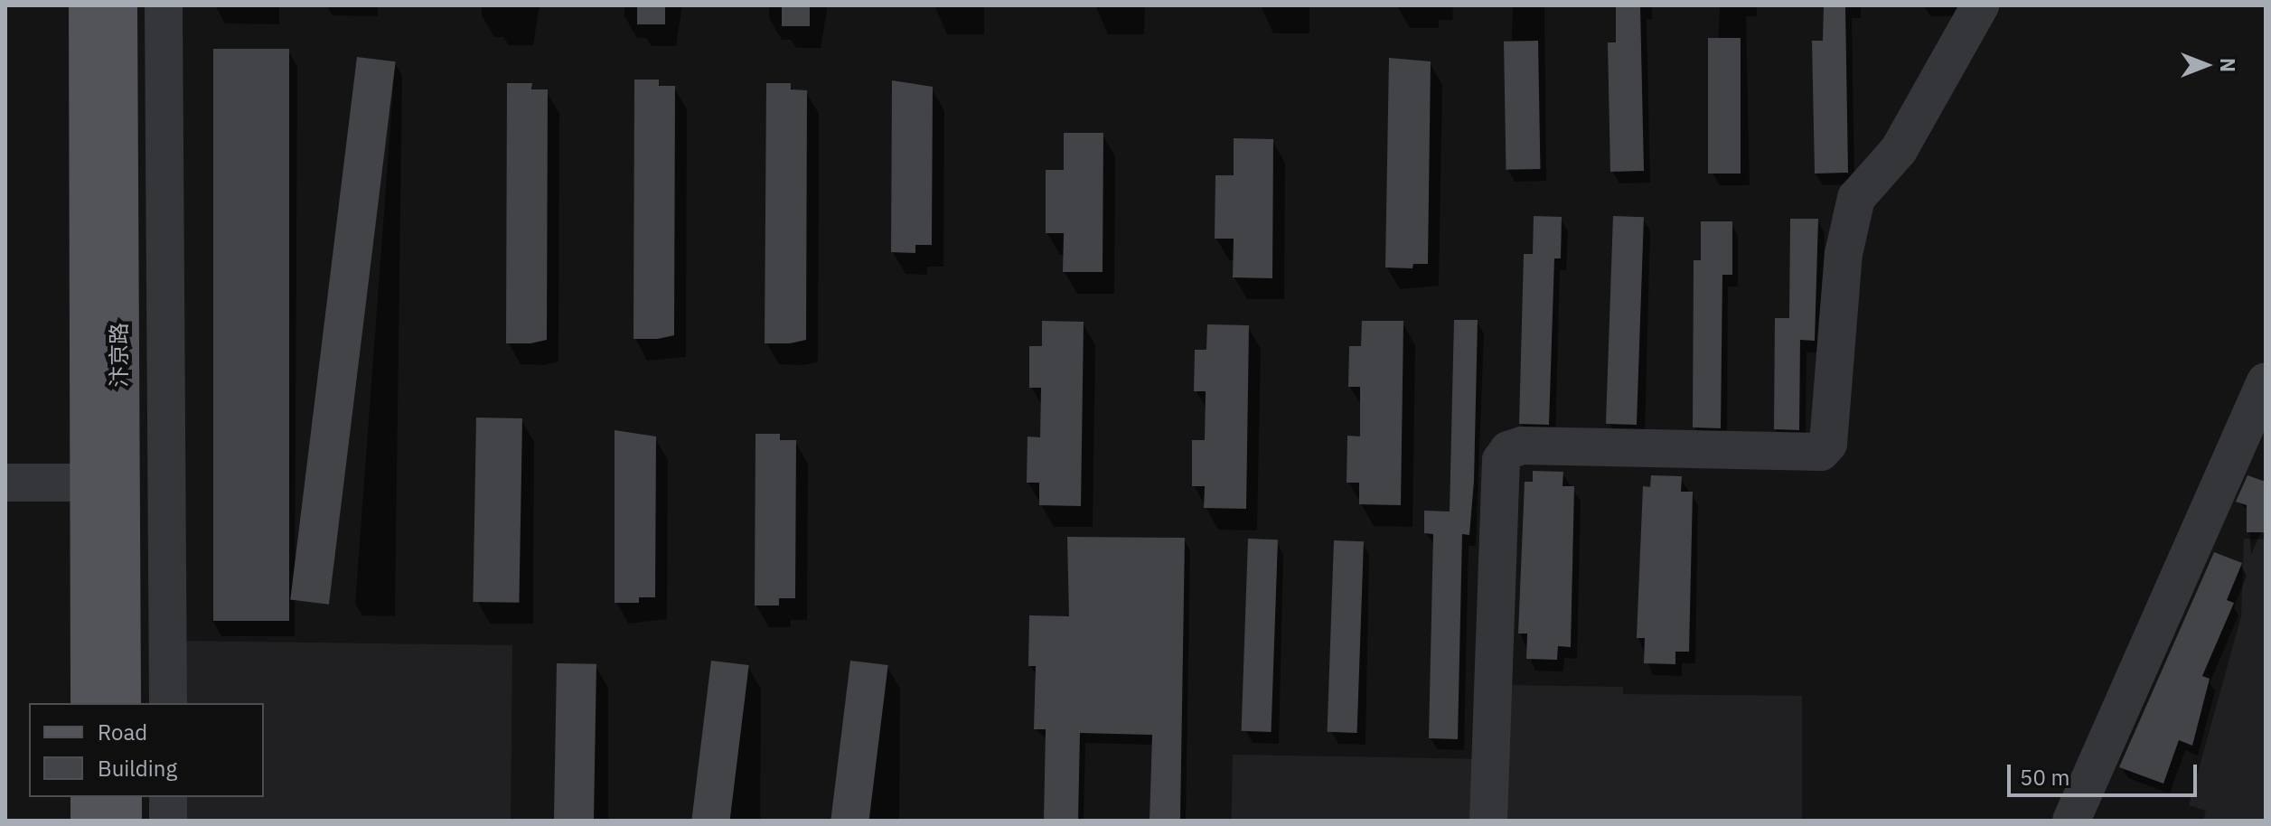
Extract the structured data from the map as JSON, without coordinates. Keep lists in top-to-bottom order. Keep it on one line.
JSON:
{"streets":{"main road":["汴京路"]},"legend":["Road","Building"],"scale_bar":"50 m","north":"right"}
